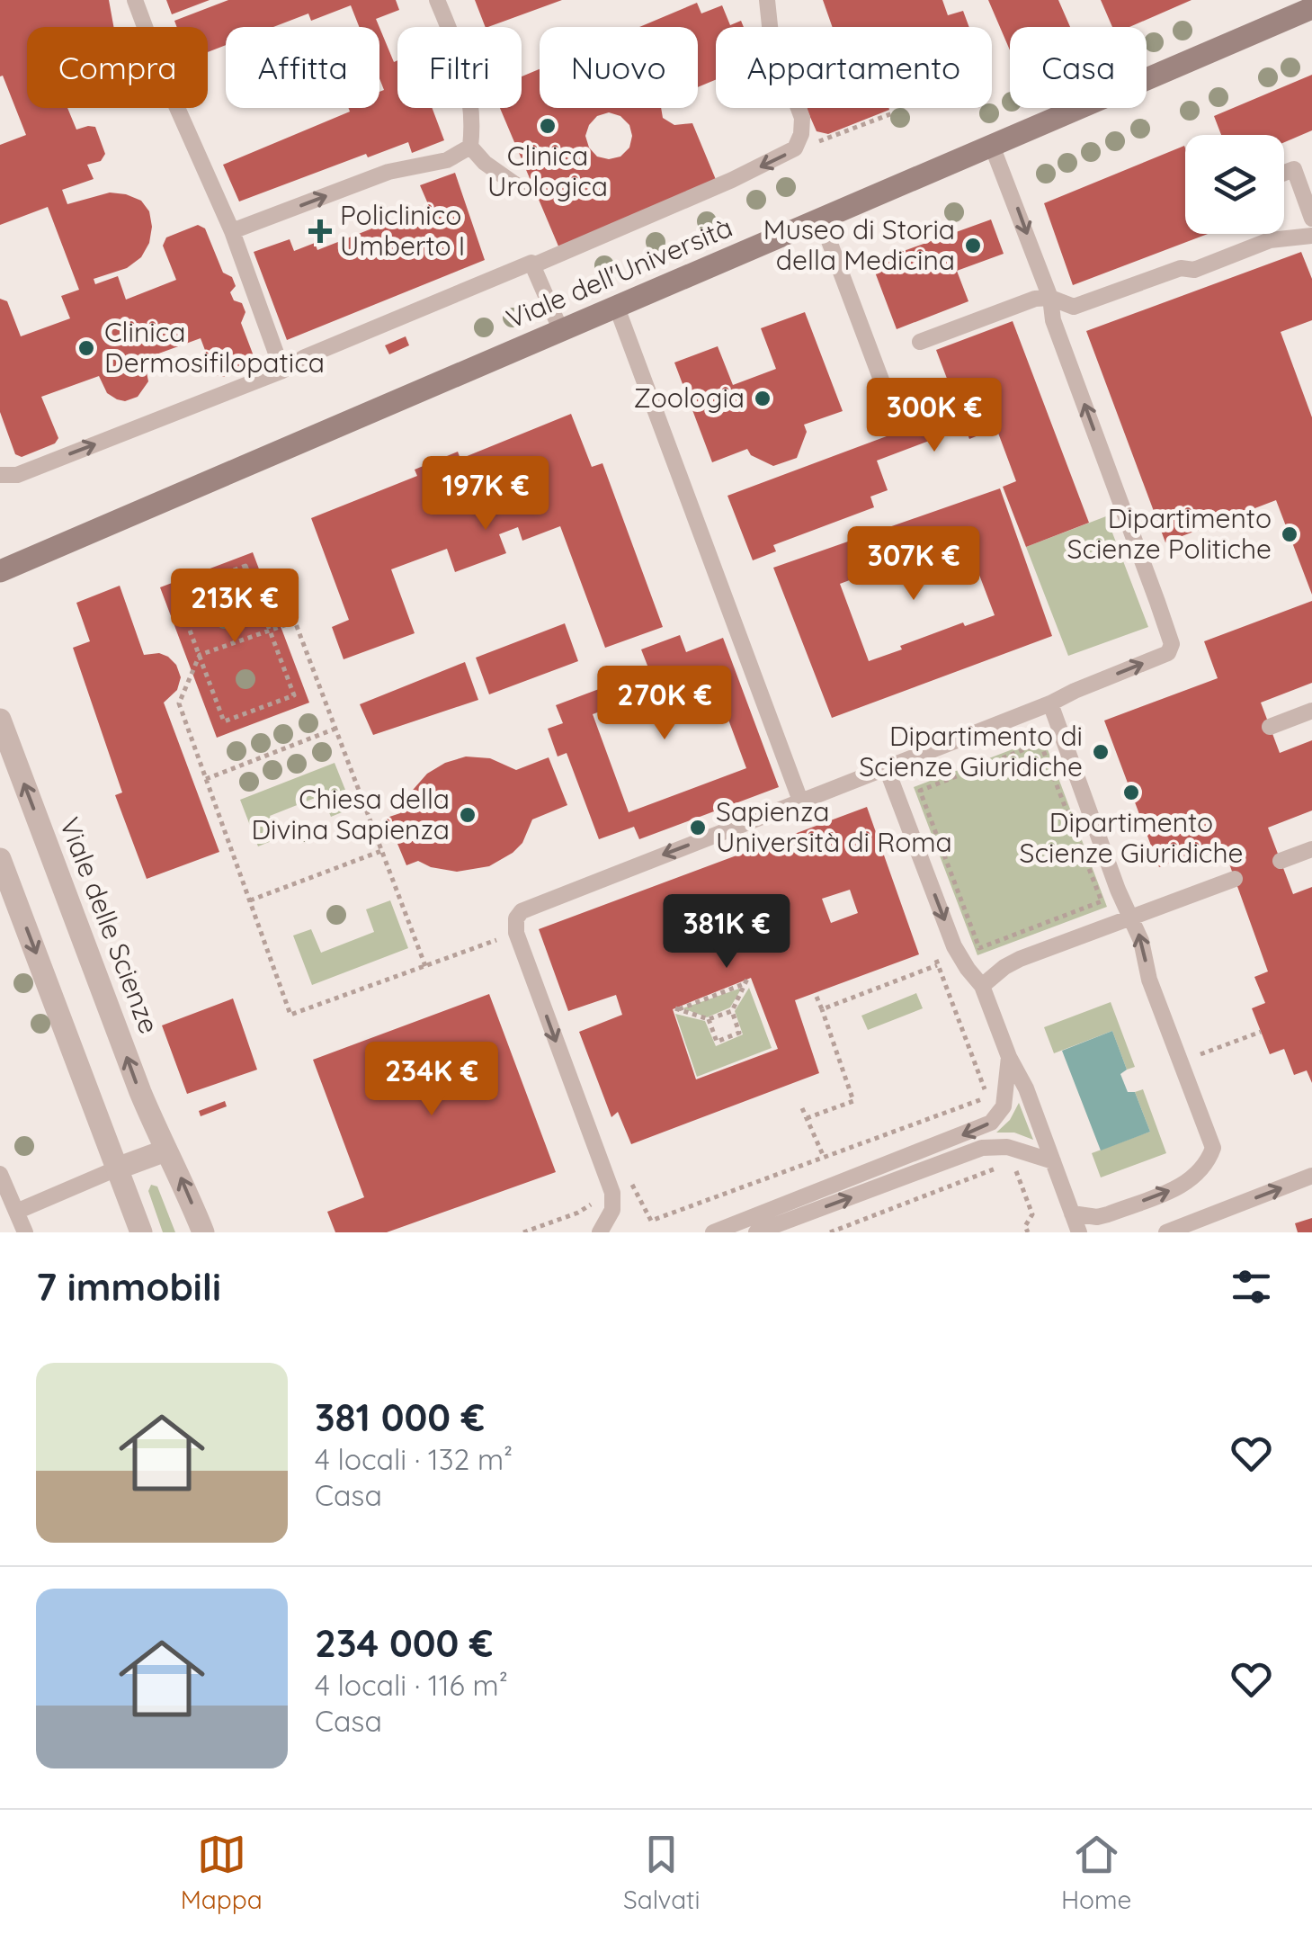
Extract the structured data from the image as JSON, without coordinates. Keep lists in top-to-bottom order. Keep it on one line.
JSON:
{"streets":{"street":["Viale dell'Università","Viale delle Scienze"]},"places":{"other":["Clinica Urologica","Museo di Storia della Medicina","Clinica Dermosifilopatica","Zoologia","Dipartimento Scienze Politiche","Dipartimento di Scienze Giuridiche","Dipartimento Scienze Giuridiche","Chiesa della Divina Sapienza","Sapienza Università di Roma"],"health":["Policlinico Umberto I"]},"page":{"chip":["Compra","Affitta","Filtri","Nuovo","Appartamento","Casa"],"price":["300K €","197K €","307K €","213K €","270K €","381K €","234K €"],"heading":"7 immobili","list":[{"name":"381 000 €","note":"4 locali · 132 m² · Casa"},{"name":"234 000 €","note":"4 locali · 116 m² · Casa"}],"tabs":["Mappa","Salvati","Home"]}}
